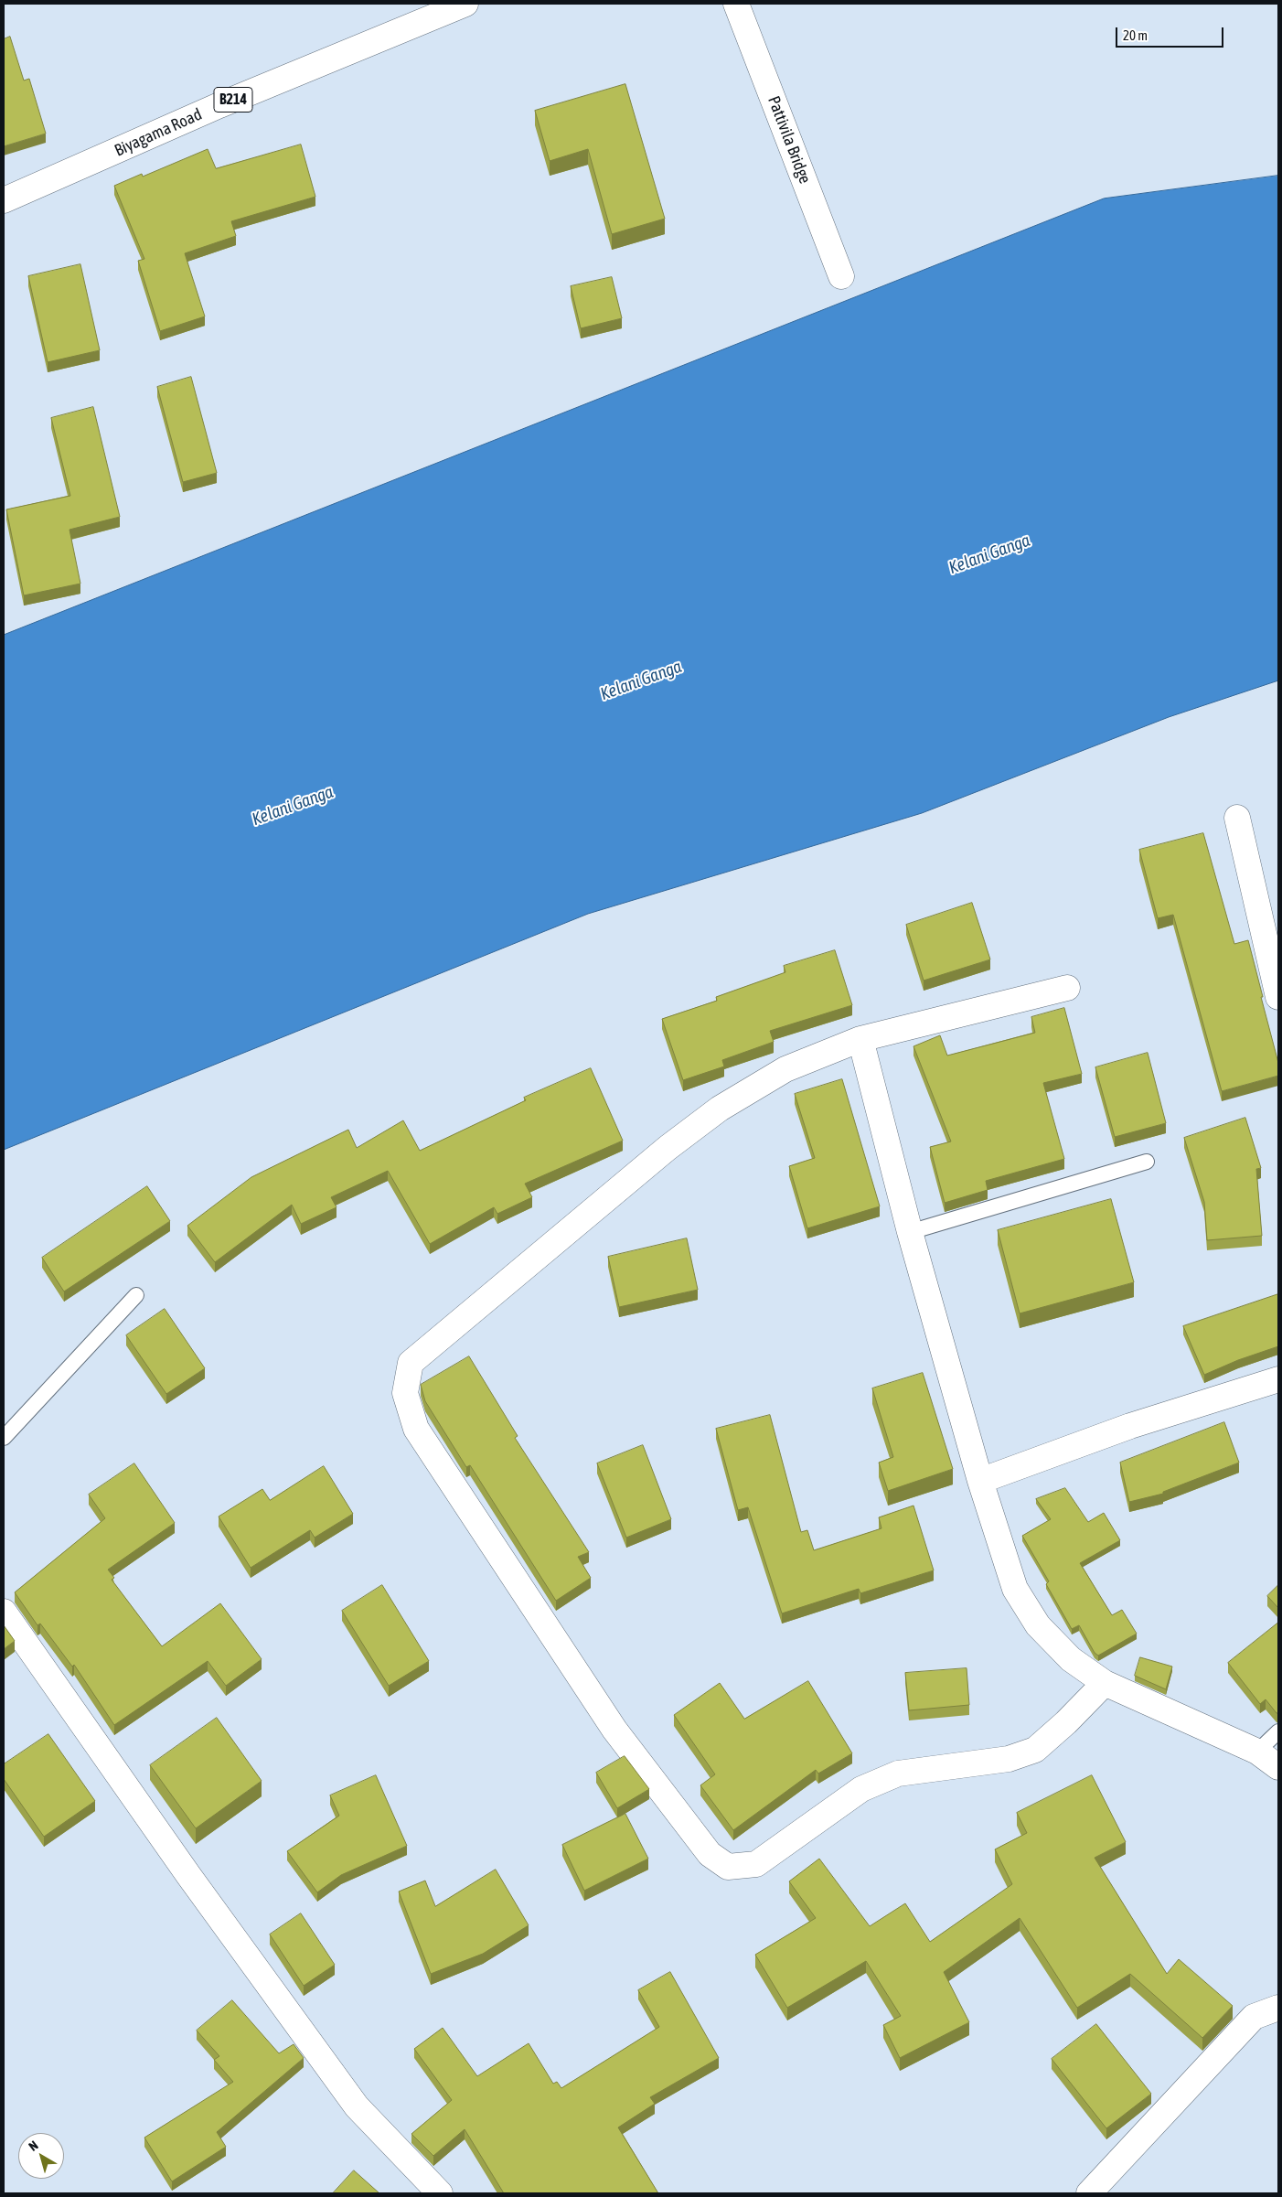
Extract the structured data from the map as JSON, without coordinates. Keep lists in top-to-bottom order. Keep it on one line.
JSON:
{"streets":{"street":["B214","Biyagama Road","Pattivila Bridge"]},"water":["Kelani Ganga"],"scale_bar":"20 m","north":"top left"}
